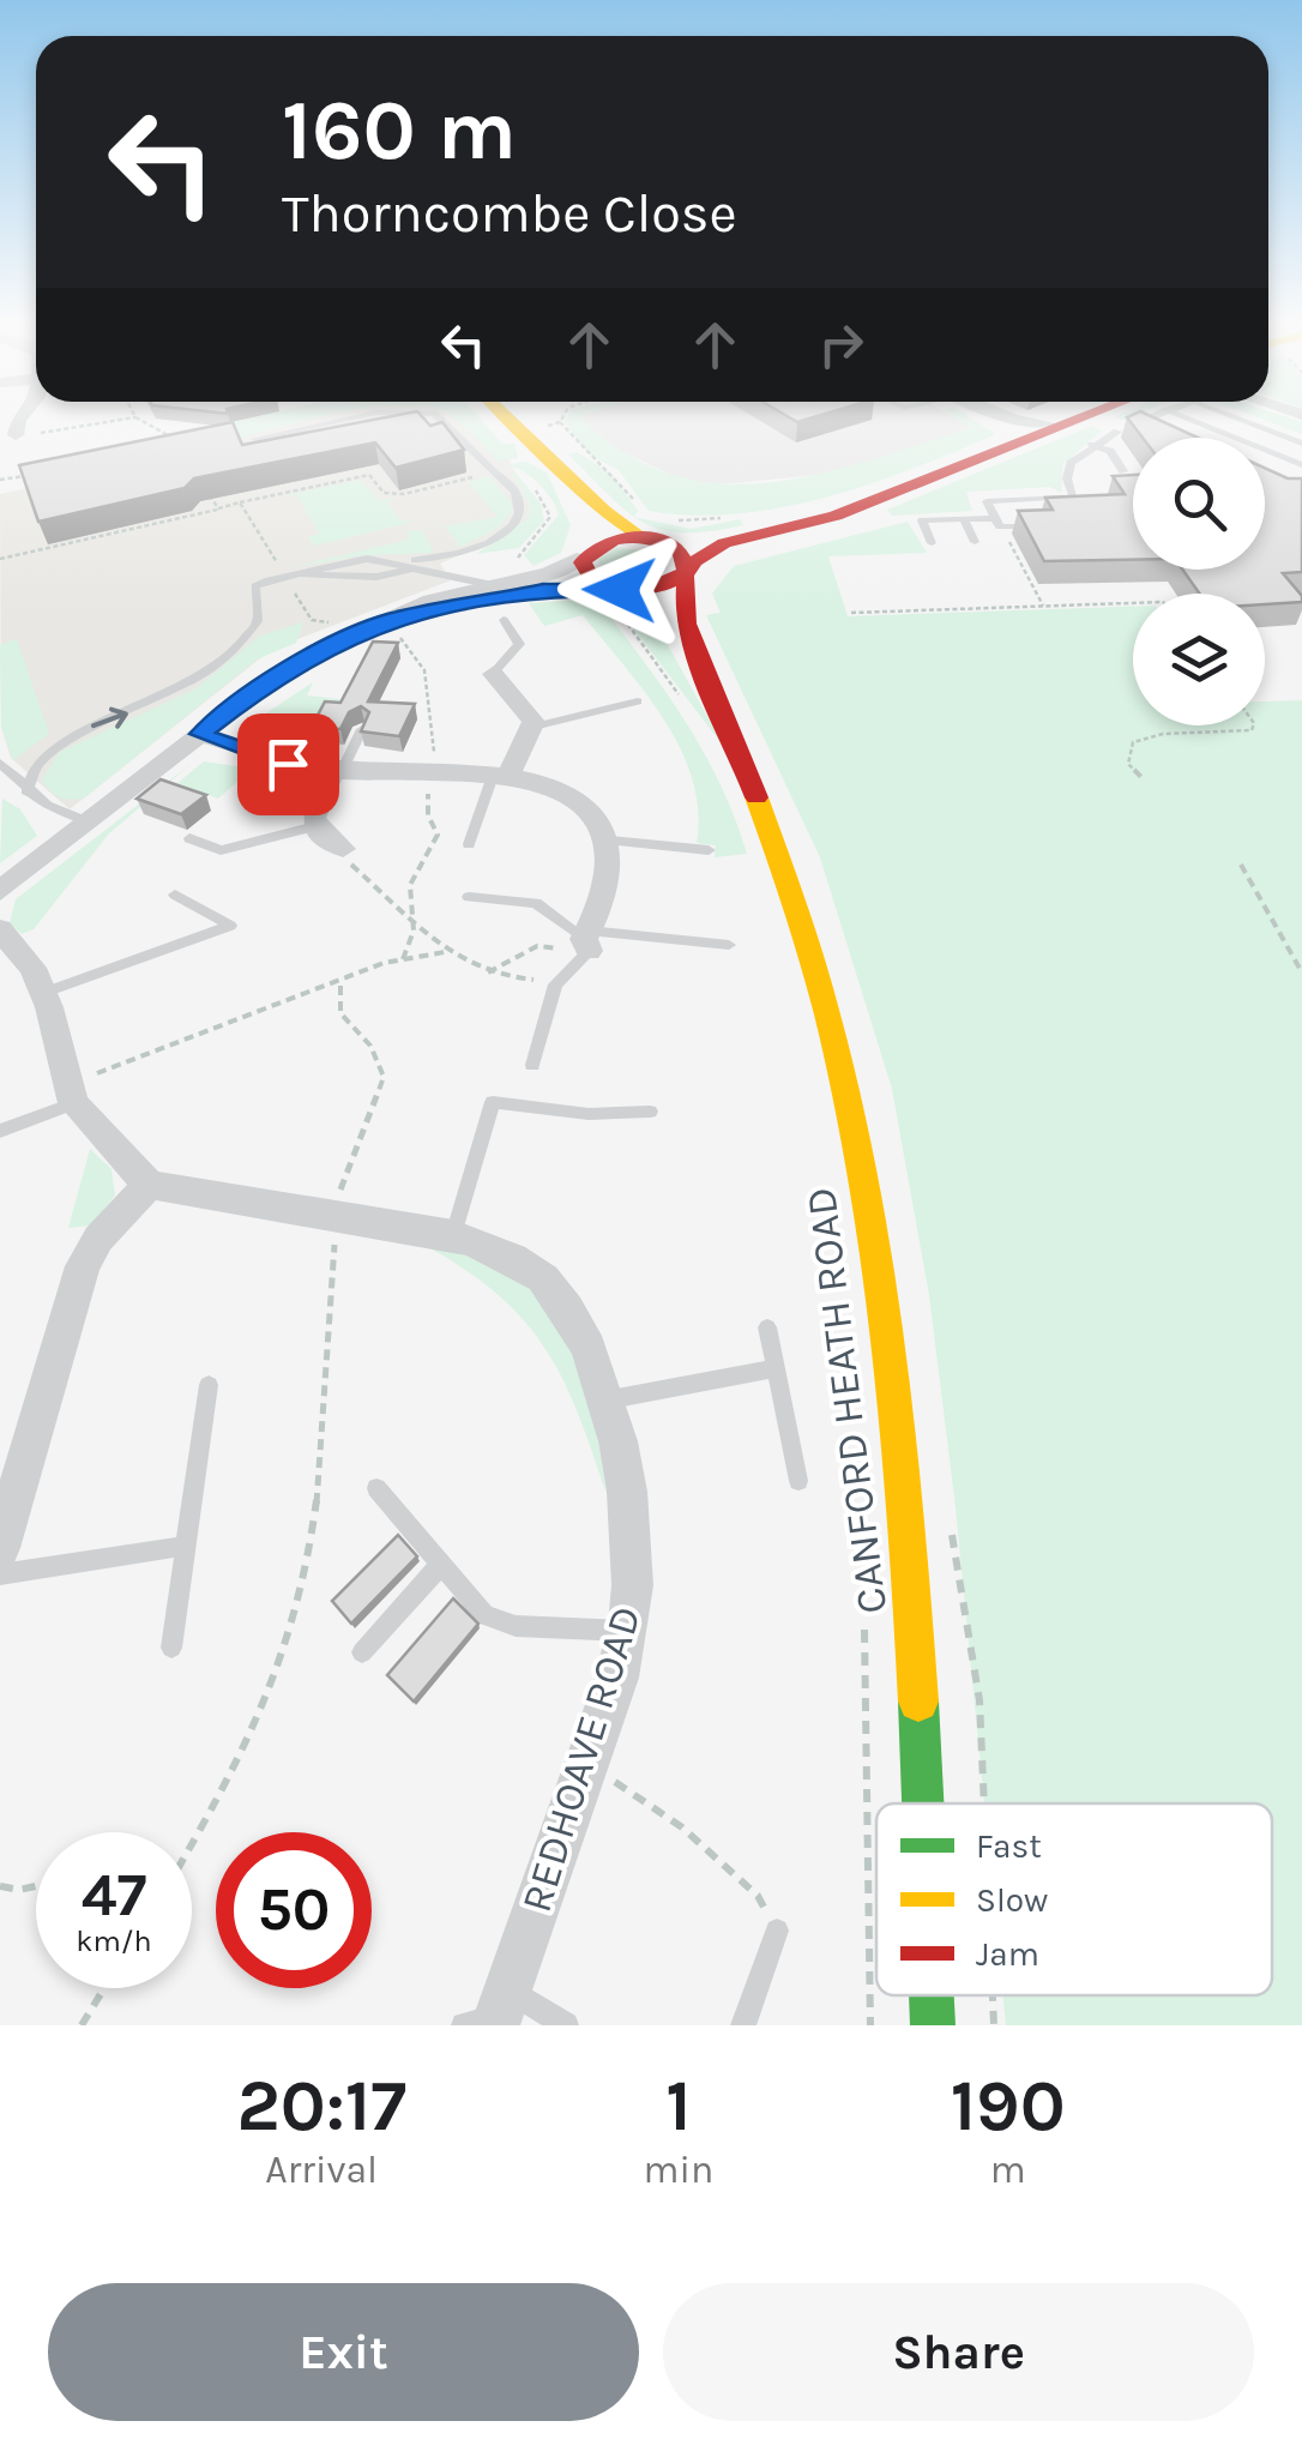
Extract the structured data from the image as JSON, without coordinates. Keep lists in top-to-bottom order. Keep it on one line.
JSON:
{"streets":{"main road":["CANFORD HEATH ROAD"],"street":["REDHOAVE ROAD"]},"legend":["Fast","Slow","Jam"],"page":{"turn":["160 m","Thorncombe Close"],"speed":"47 km/h","limit":"50","eta":["20:17","Arrival","1","min","190","m"],"buttons":["Exit","Share"]}}
